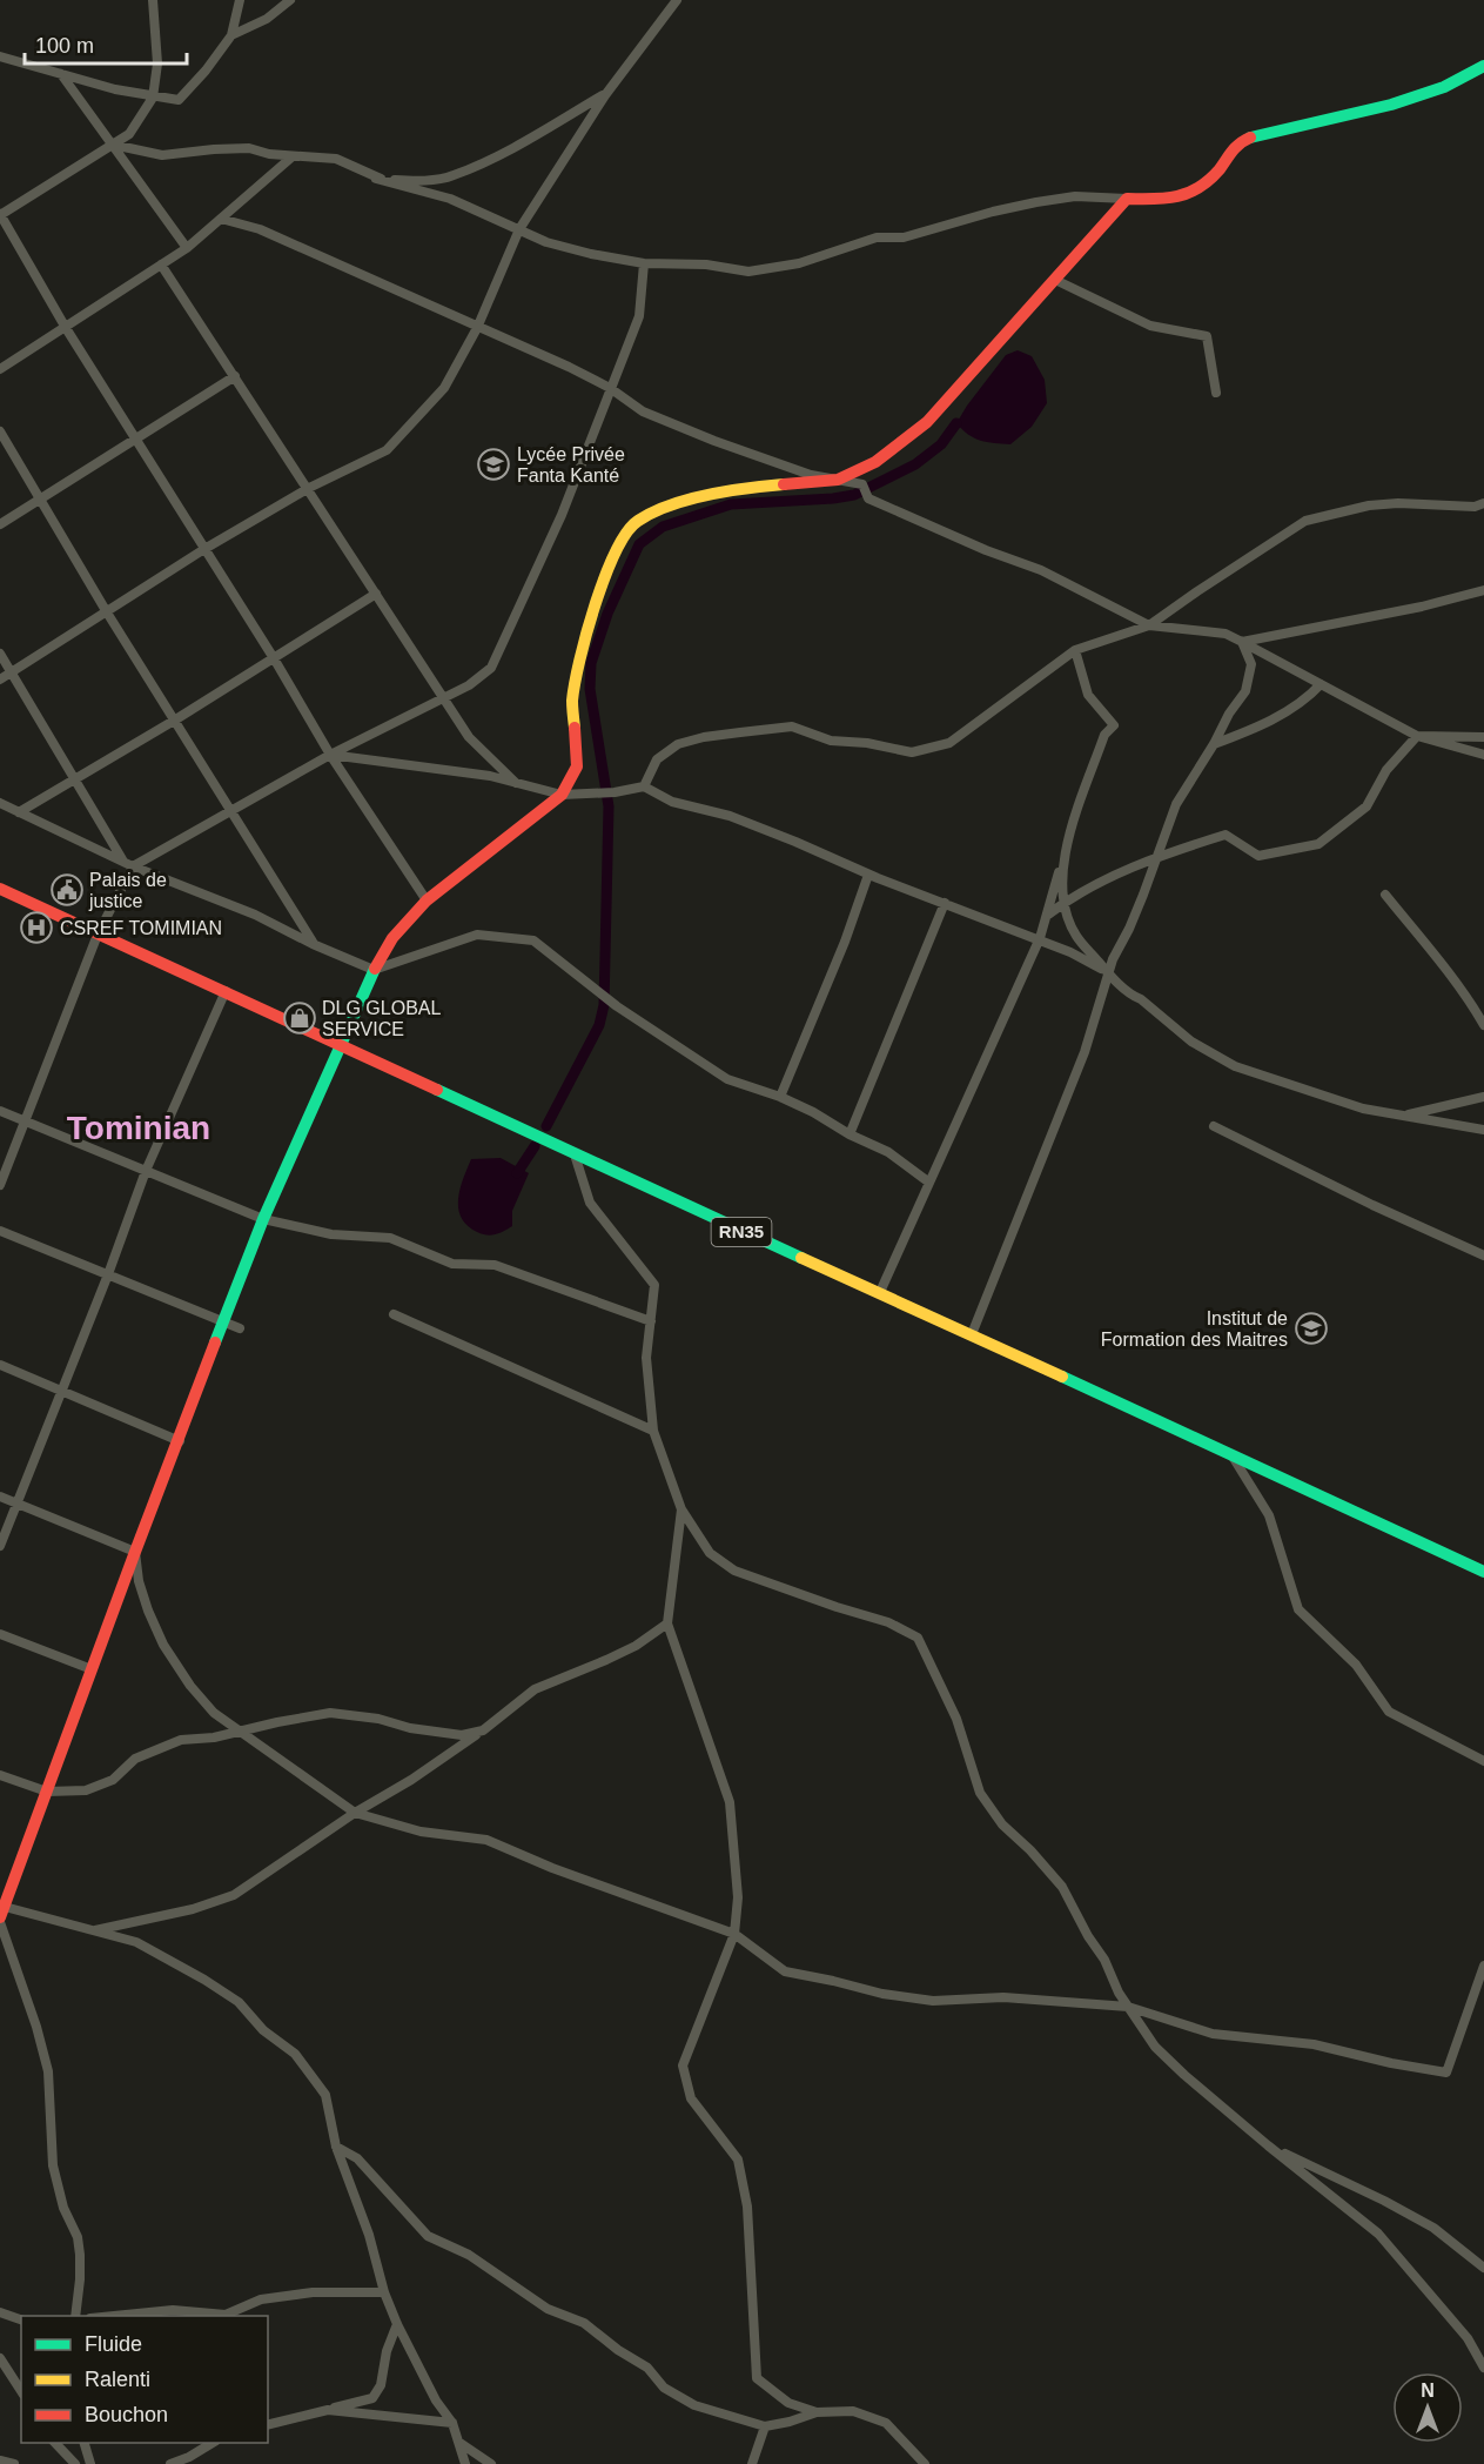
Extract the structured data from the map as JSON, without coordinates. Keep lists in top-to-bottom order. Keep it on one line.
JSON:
{"streets":{"street":["RN35"]},"districts":["Tominian"],"places":{"school or university":["Lycée Privée Fanta Kanté","Institut de Formation des Maitres"],"public building":["Palais de justice"],"hospital":["CSREF TOMIMIAN"],"shop":["DLG GLOBAL SERVICE"]},"legend":["Fluide","Ralenti","Bouchon"],"scale_bar":"100 m","north":"top"}
